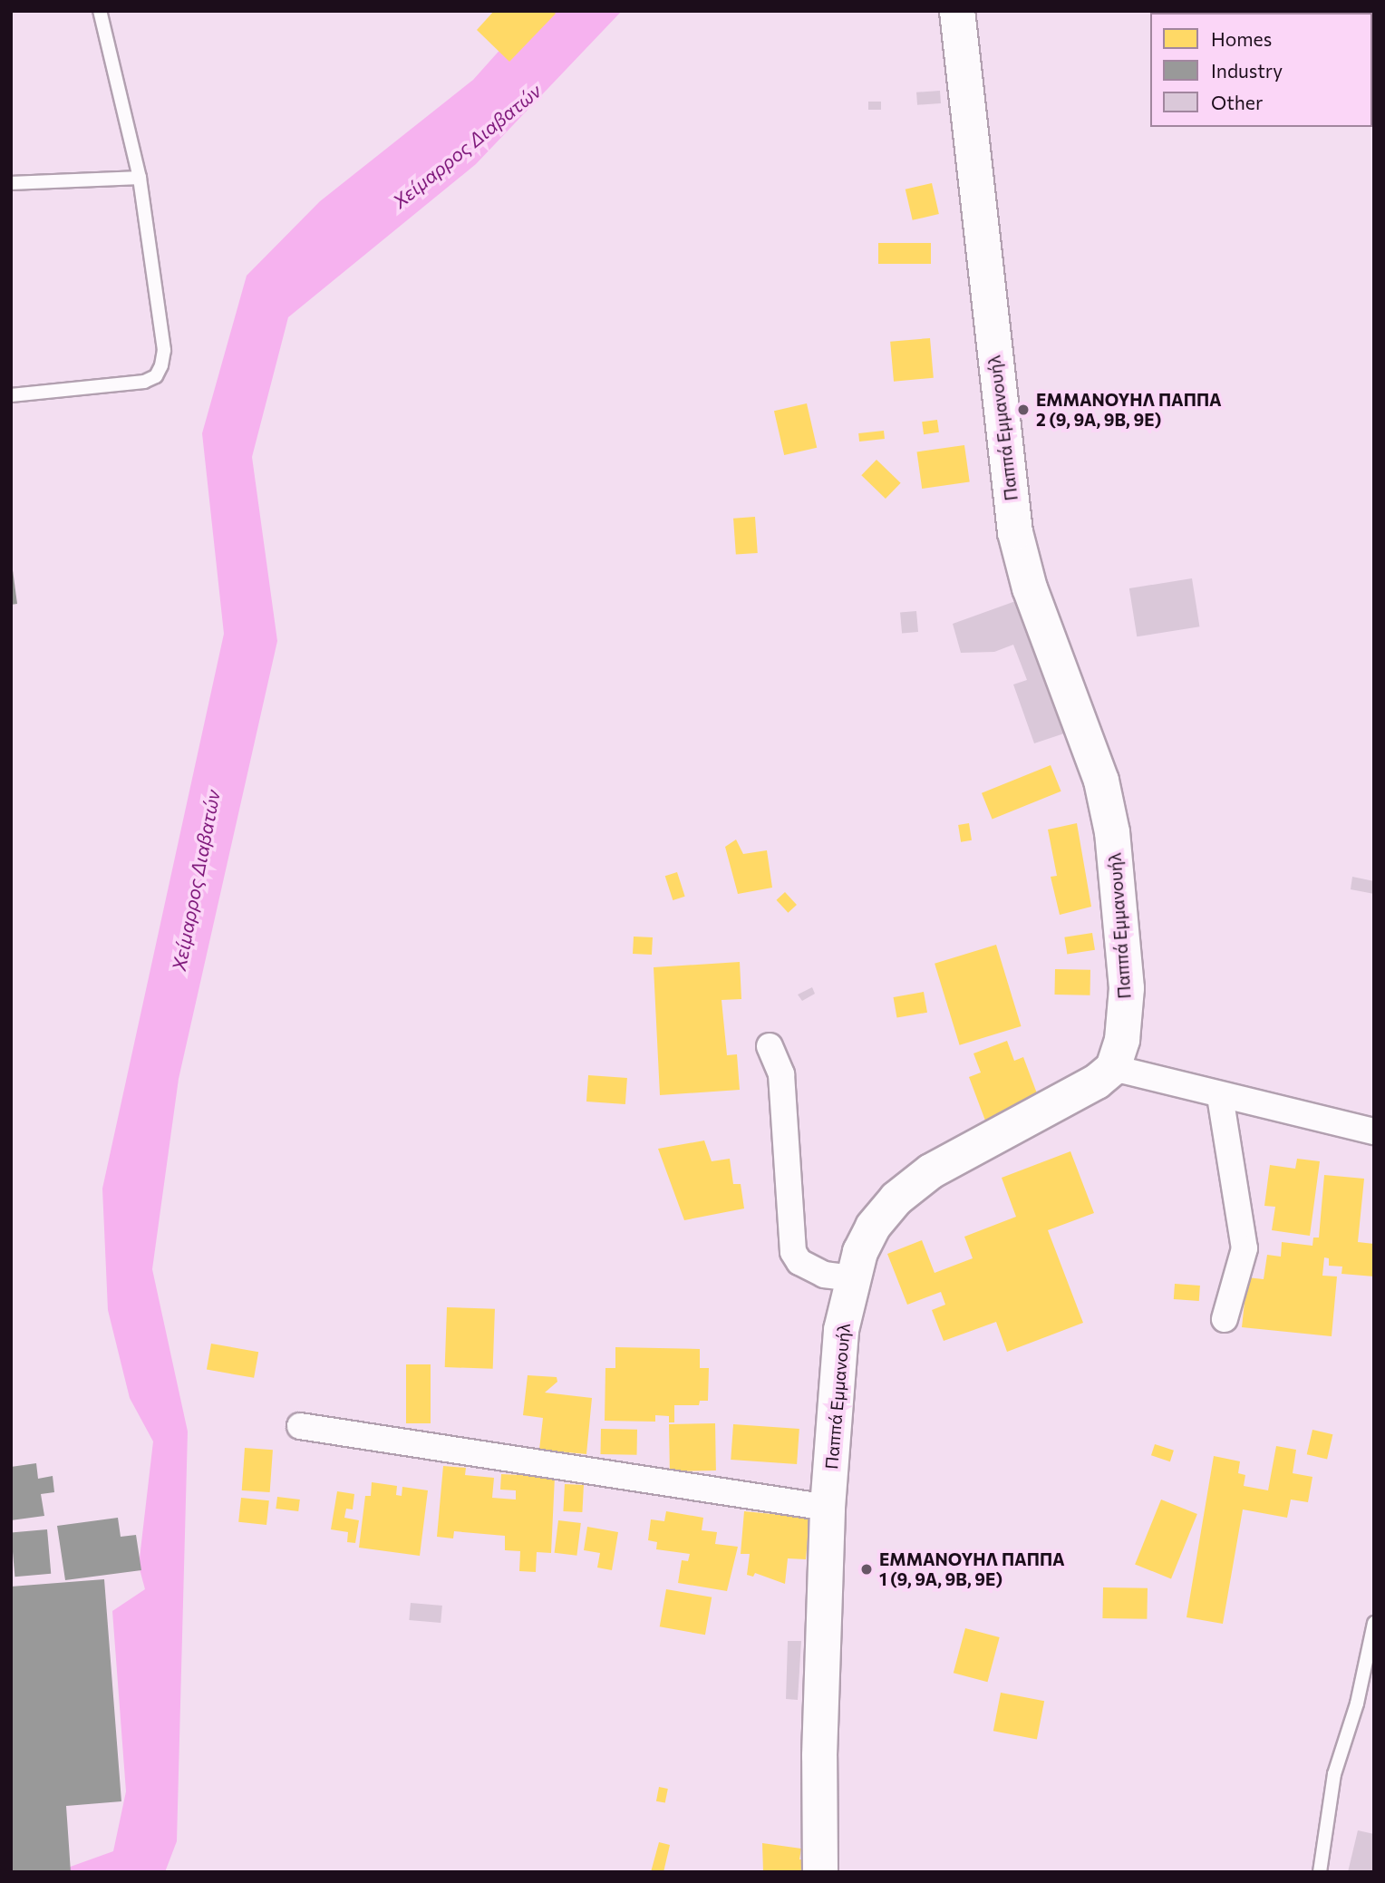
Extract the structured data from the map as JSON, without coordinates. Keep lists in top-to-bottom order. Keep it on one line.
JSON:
{"streets":{"street":["Παππά Εμμανουήλ"]},"water":["Χείμαρρος Διαβατών"],"places":["ΕΜΜΑΝΟΥΗΛ ΠΑΠΠΑ 2 (9, 9Α, 9Β, 9Ε)","ΕΜΜΑΝΟΥΗΛ ΠΑΠΠΑ 1 (9, 9Α, 9Β, 9Ε)"],"legend":["Homes","Industry","Other"]}
